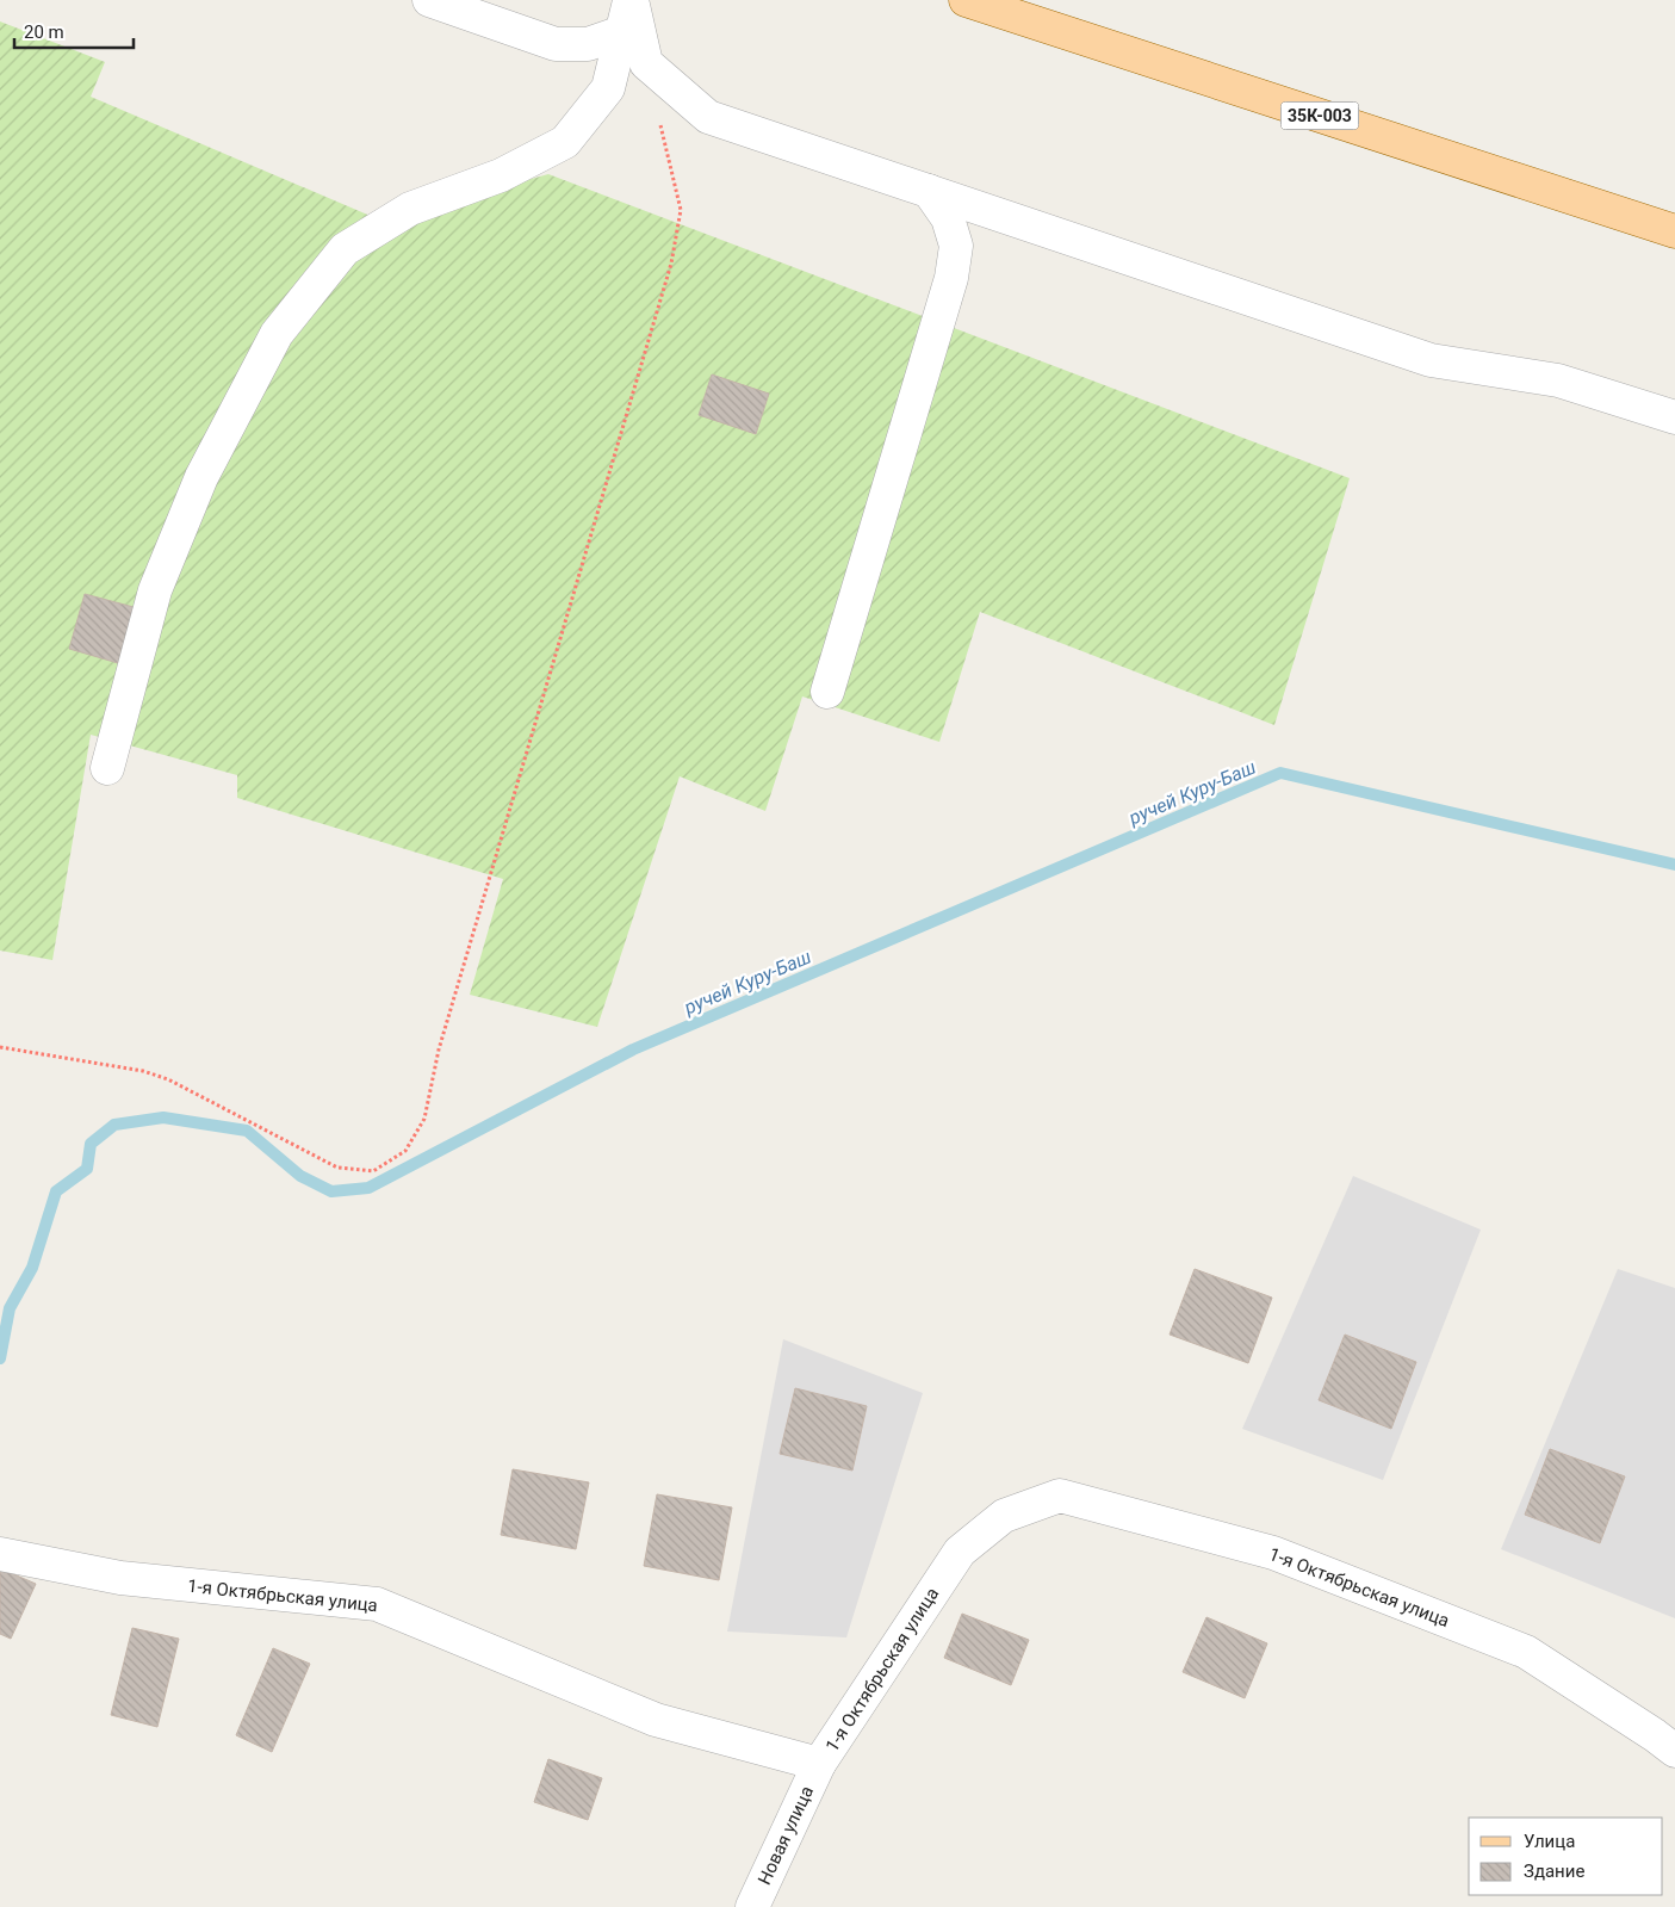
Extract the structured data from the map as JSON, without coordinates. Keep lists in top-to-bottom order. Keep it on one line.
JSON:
{"streets":{"main road":["35К-003"],"street":["1-я Октябрьская улица","Новая улица"]},"crossings":[["1-я Октябрьская улица","Новая улица"]],"water":["ручей Куру-Баш"],"legend":["Улица","Здание"],"scale_bar":"20 m"}
